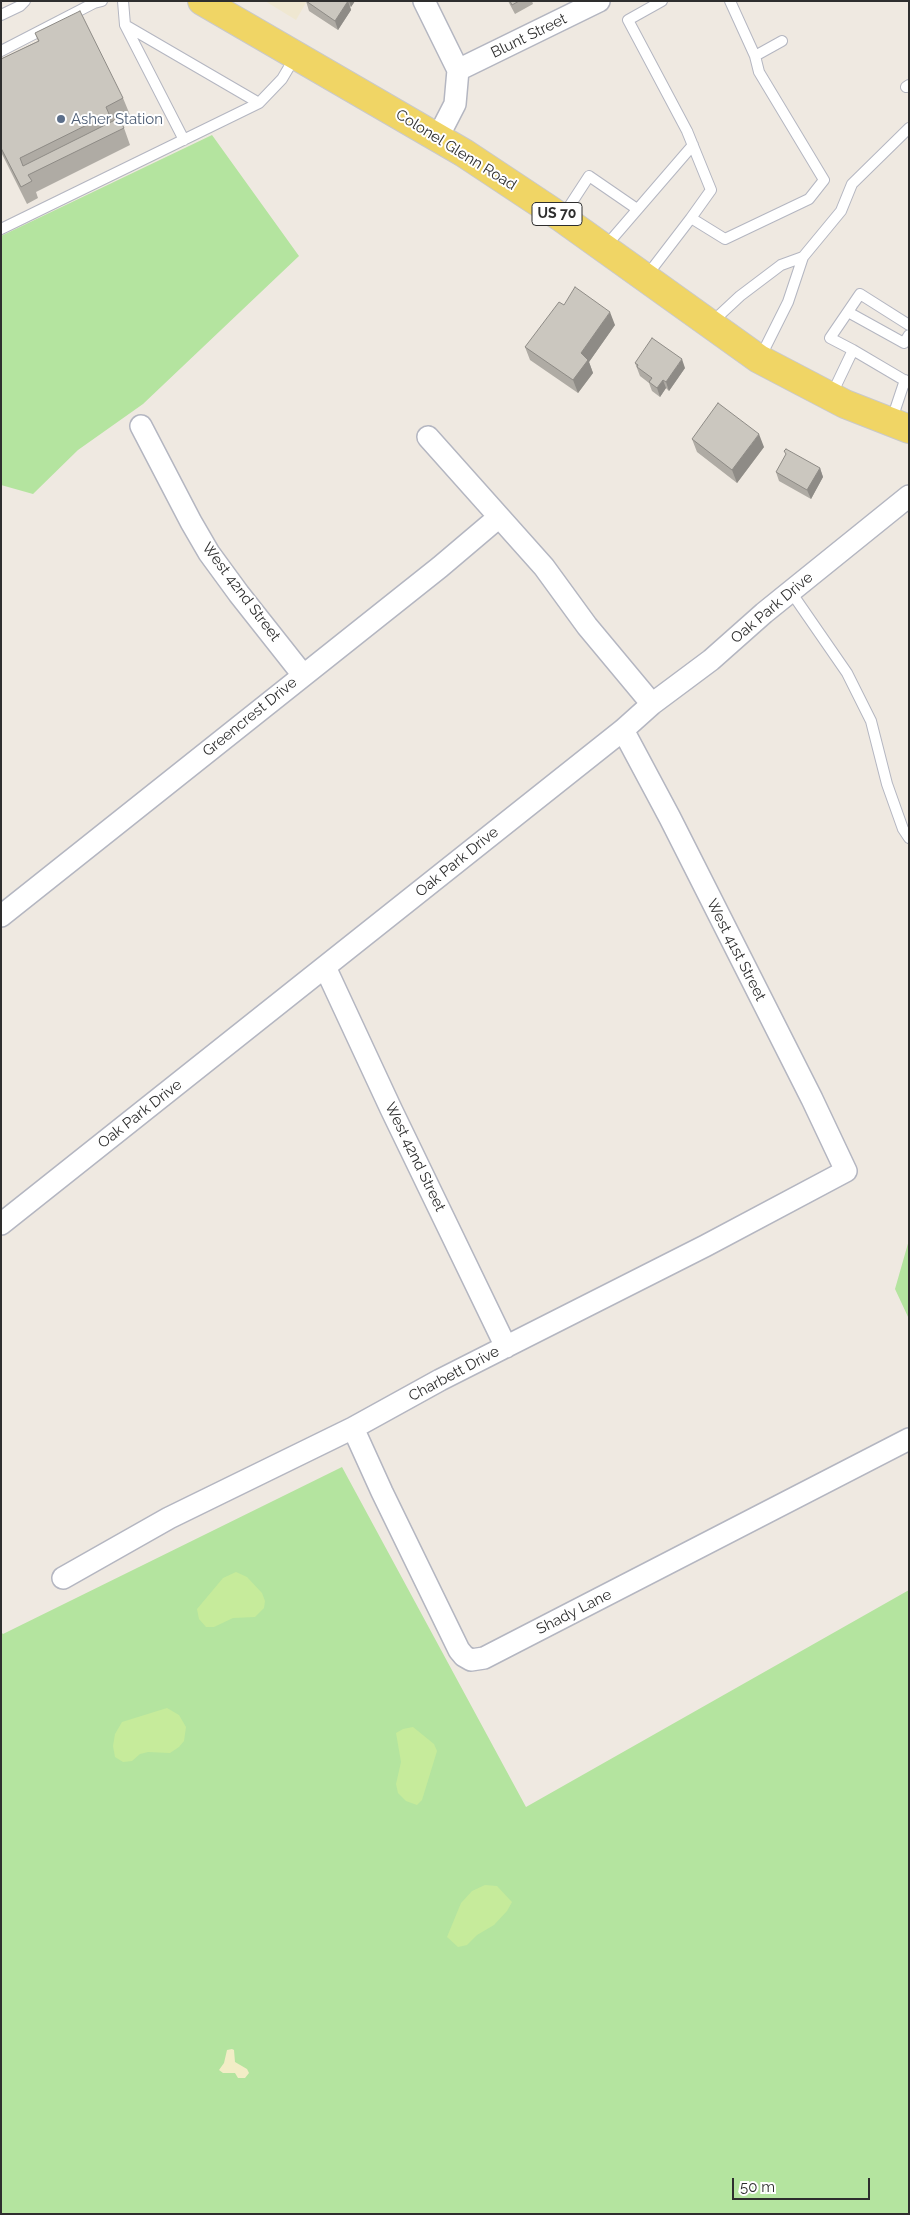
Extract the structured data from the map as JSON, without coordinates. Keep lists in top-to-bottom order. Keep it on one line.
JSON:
{"streets":{"main road":["Colonel Glenn Road","US 70"],"street":["Blunt Street","West 42nd Street","Oak Park Drive","Greencrest Drive","West 41st Street","Charbett Drive","Shady Lane"]},"crossings":[["West 42nd Street","Oak Park Drive"],["West 42nd Street","Greencrest Drive"],["West 42nd Street","Charbett Drive"],["Oak Park Drive","West 41st Street"],["West 41st Street","Charbett Drive"],["Charbett Drive","Shady Lane"]],"places":["Asher Station"],"scale_bar":"50 m"}
